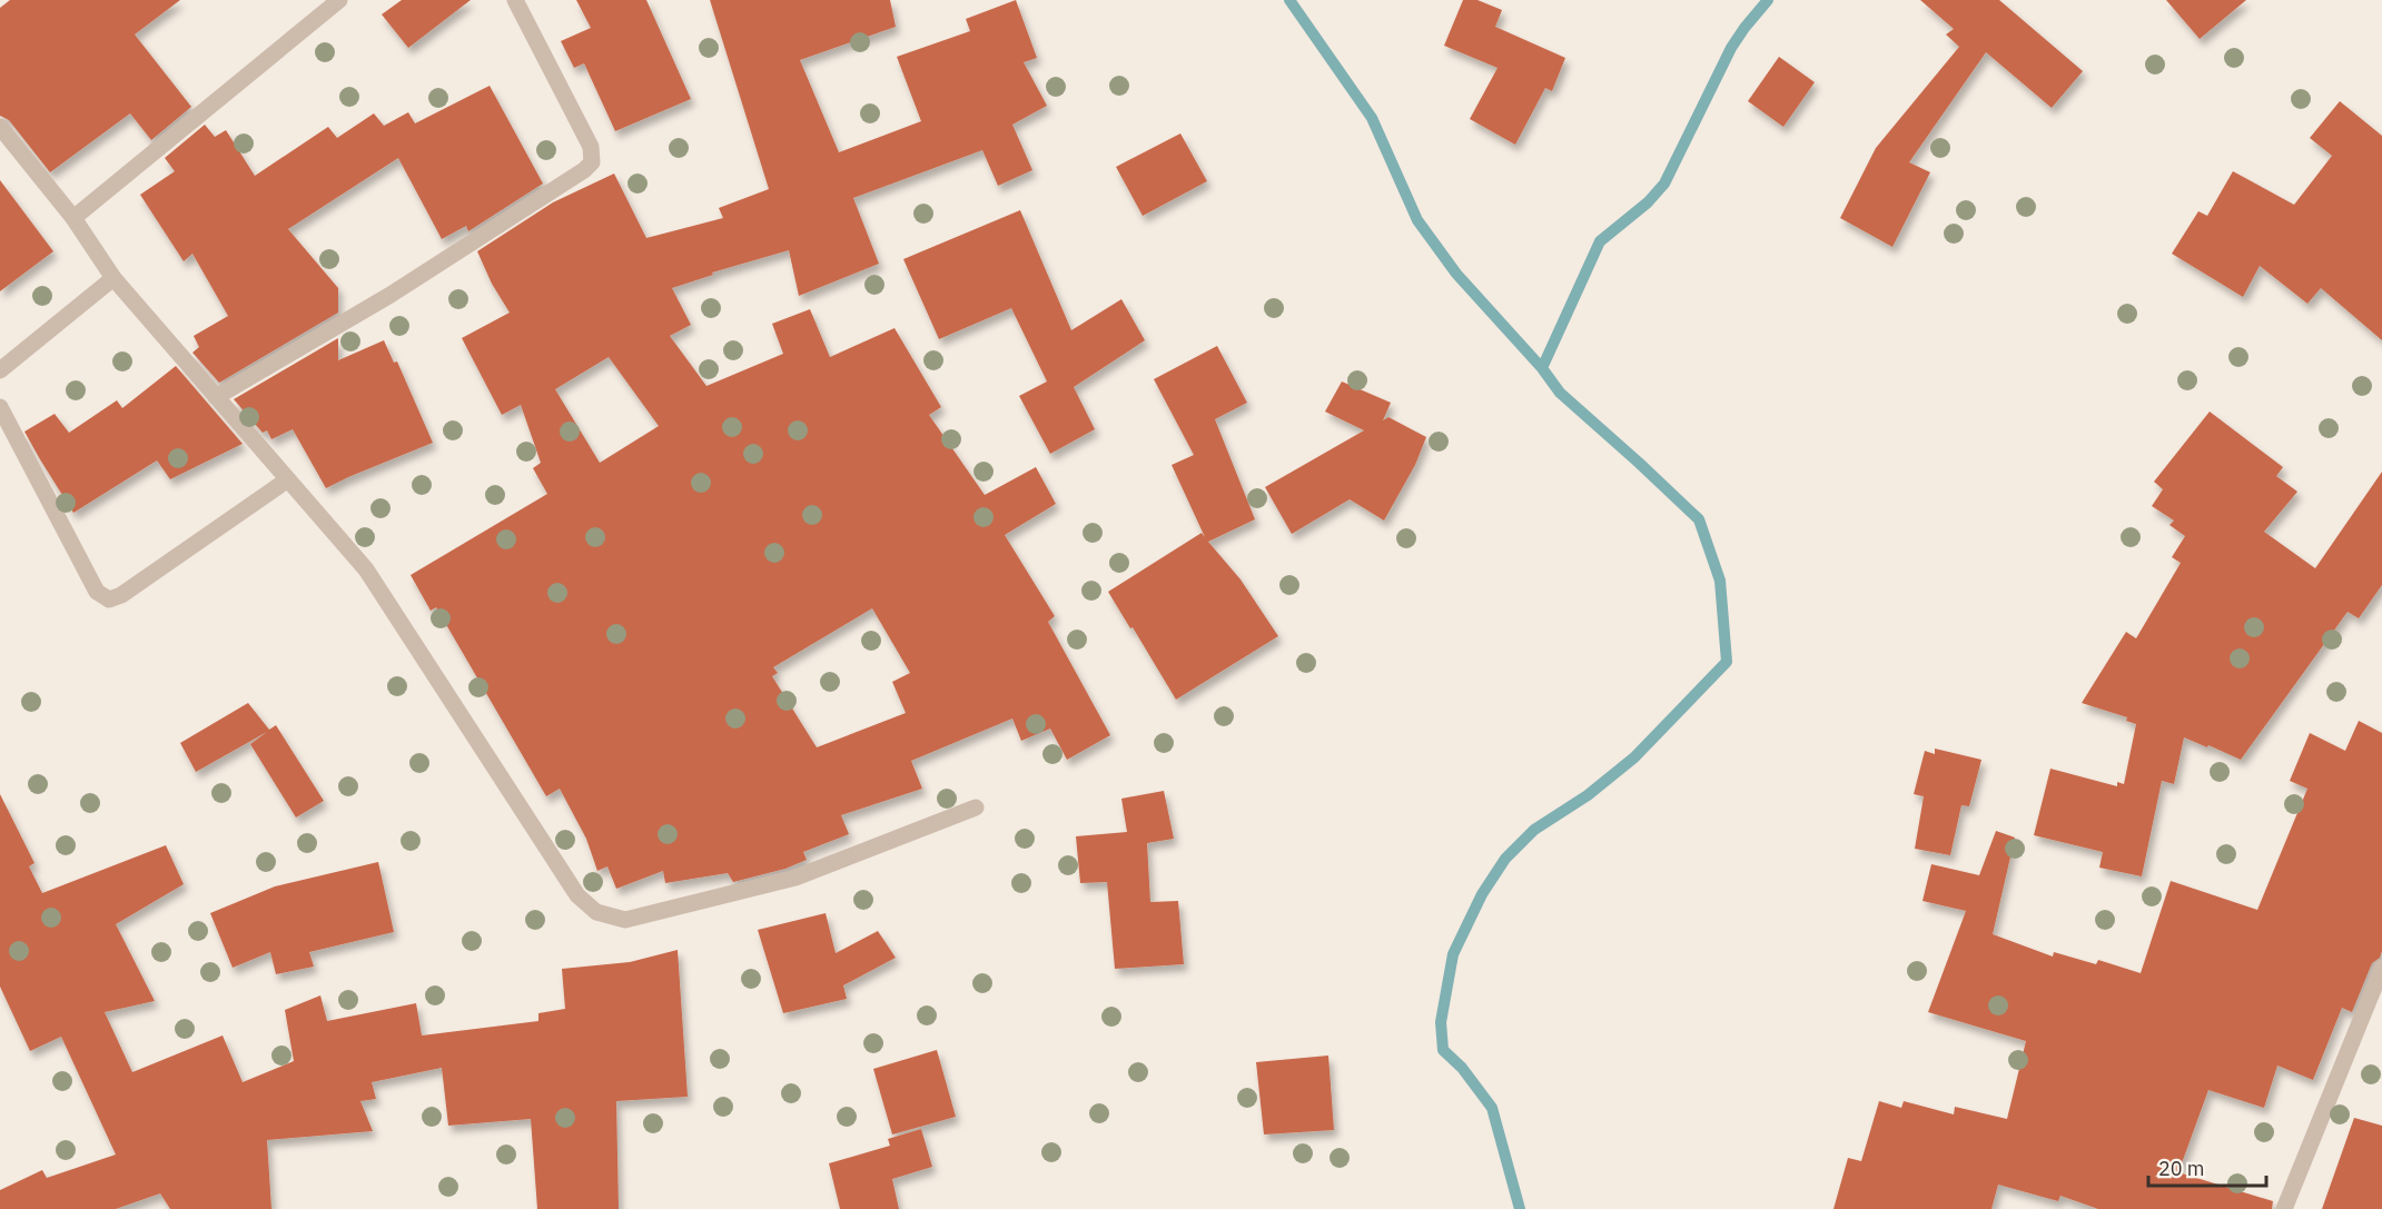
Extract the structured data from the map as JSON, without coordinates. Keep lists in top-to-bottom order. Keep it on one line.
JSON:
{"scale_bar":"20 m"}
